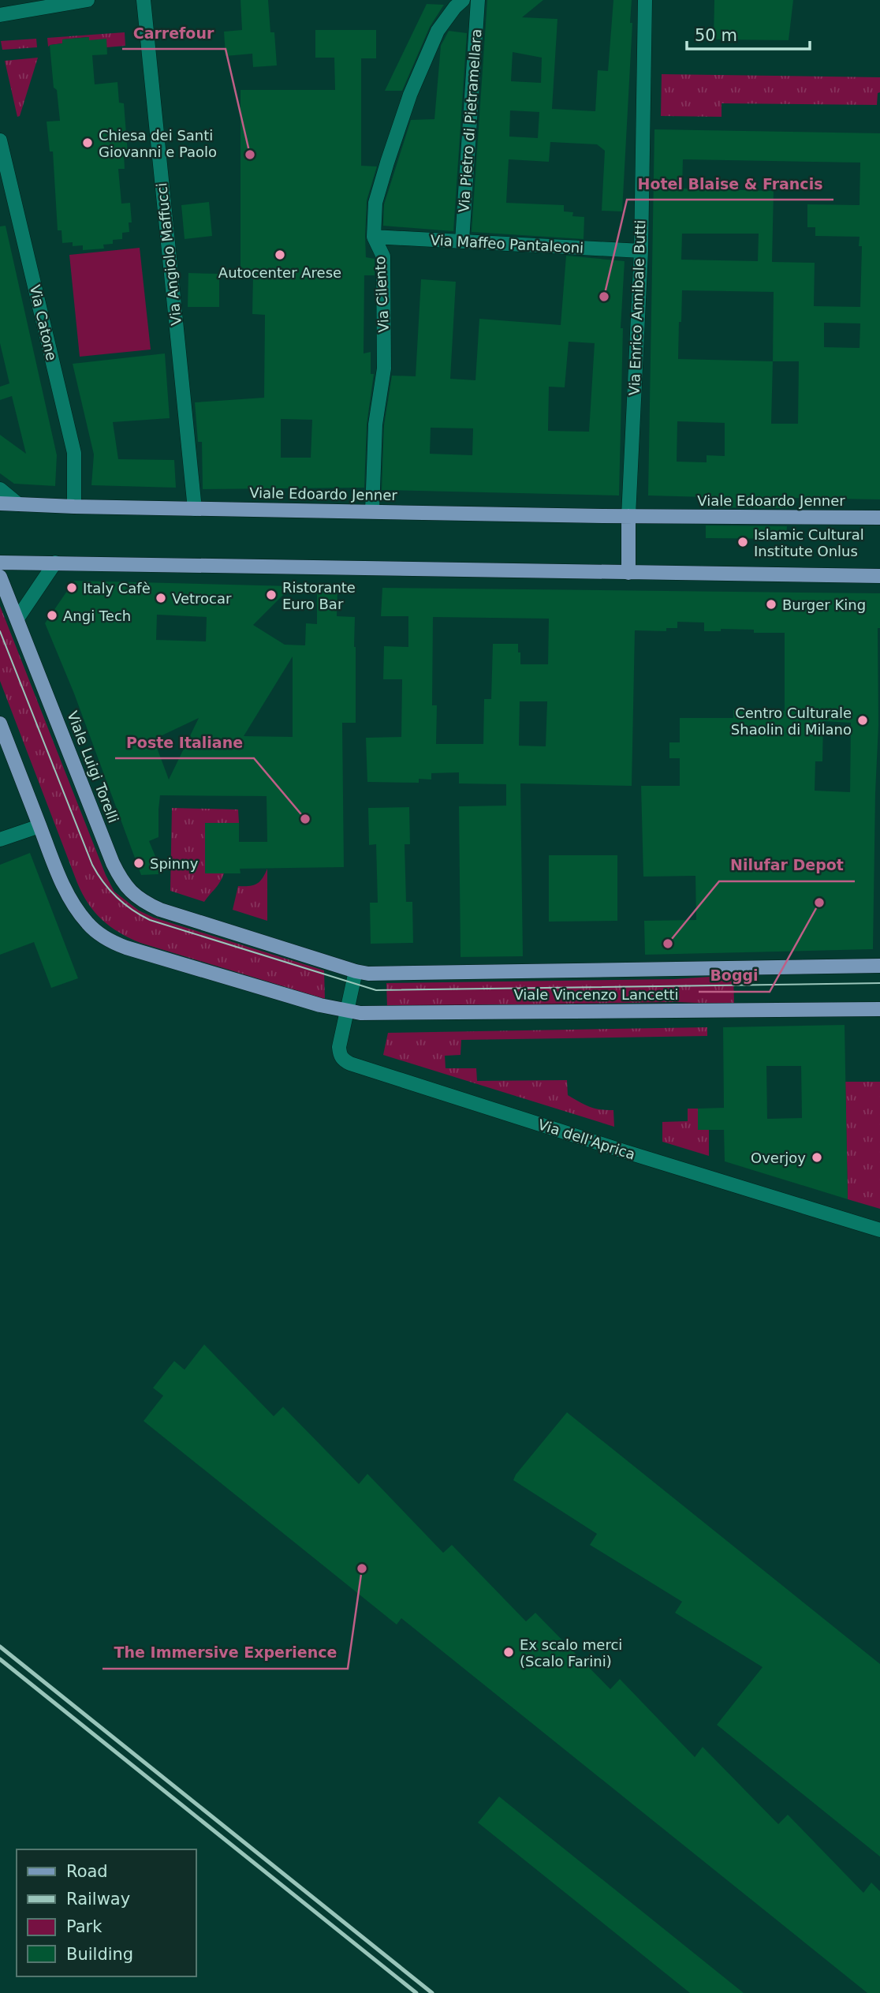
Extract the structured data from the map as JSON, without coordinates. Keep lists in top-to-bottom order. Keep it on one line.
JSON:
{"streets":{"main road":["Viale Edoardo Jenner","Viale Luigi Torelli","Viale Vincenzo Lancetti"],"street":["Via Pietro di Pietramellara","Via Maffeo Pantaleoni","Via Angiolo Maffucci","Via Cilento","Via Enrico Annibale Butti","Via Catone","Via dell'Aprica"]},"crossings":[["Via Pietro di Pietramellara","Via Maffeo Pantaleoni"],["Via Maffeo Pantaleoni","Via Cilento"],["Via Maffeo Pantaleoni","Via Enrico Annibale Butti"],["Via Angiolo Maffucci","Viale Edoardo Jenner"],["Via Cilento","Viale Edoardo Jenner"],["Via Enrico Annibale Butti","Viale Edoardo Jenner"],["Via Catone","Viale Edoardo Jenner"],["Viale Luigi Torelli","Viale Vincenzo Lancetti"],["Viale Vincenzo Lancetti","Via dell'Aprica"]],"places":["Chiesa dei Santi Giovanni e Paolo","Carrefour","Autocenter Arese","Hotel Blaise & Francis","Islamic Cultural Institute Onlus","Italy Cafè","Ristorante Euro Bar","Vetrocar","Burger King","Angi Tech","Centro Culturale Shaolin di Milano","Poste Italiane","Spinny","Boggi","Nilufar Depot","Overjoy","The Immersive Experience","Ex scalo merci (Scalo Farini)"],"legend":["Road","Railway","Park","Building"],"scale_bar":"50 m"}
